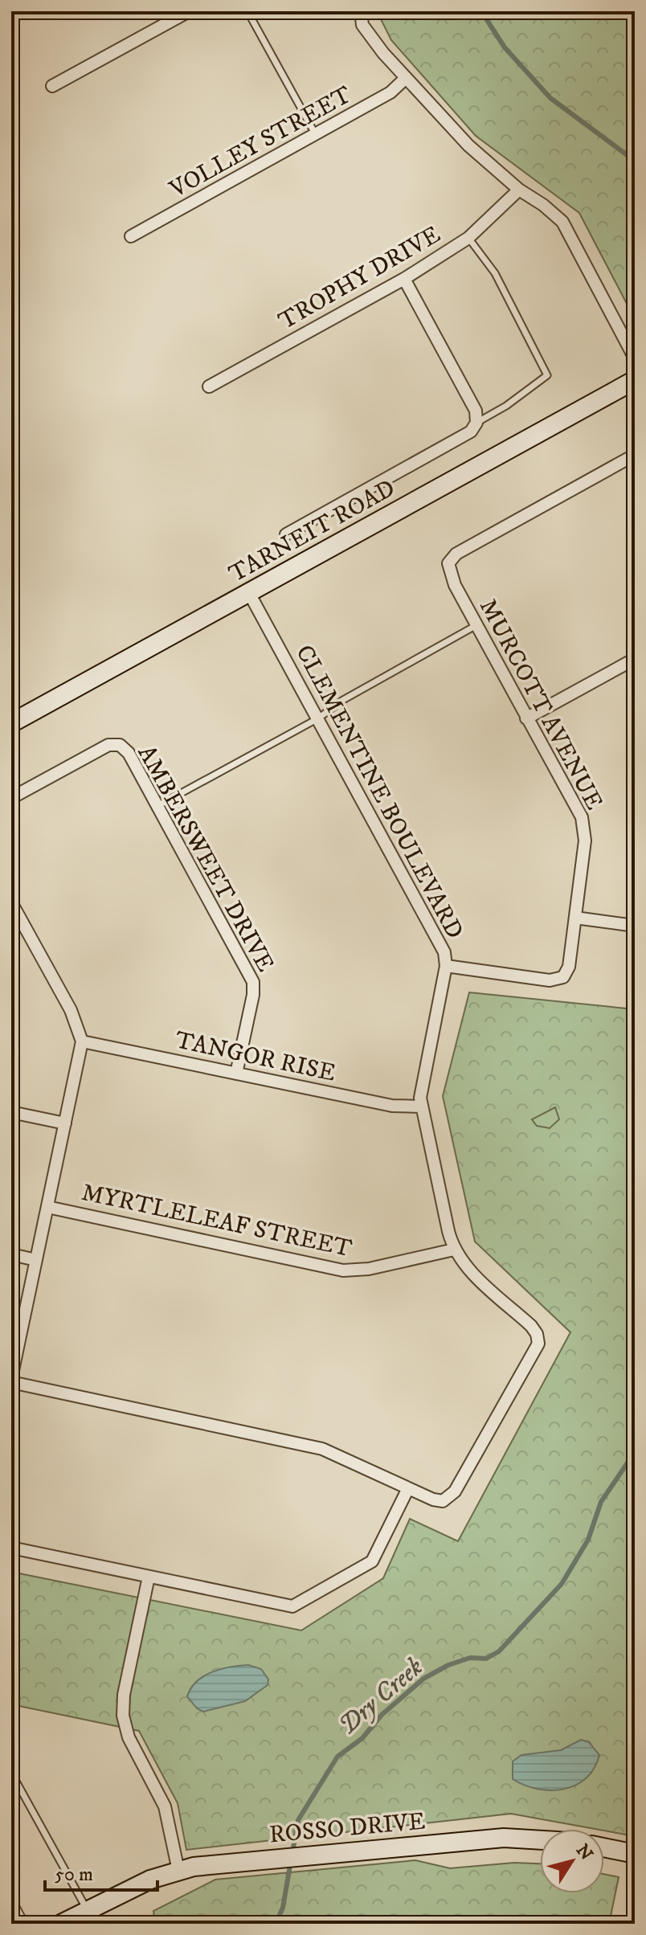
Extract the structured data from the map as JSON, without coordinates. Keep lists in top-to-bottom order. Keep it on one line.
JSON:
{"streets":{"street":["VOLLEY STREET","TROPHY DRIVE","TARNEIT ROAD","MURCOTT AVENUE","CLEMENTINE BOULEVARD","AMBERSWEET DRIVE","TANGOR RISE","MYRTLELEAF STREET","ROSSO DRIVE"]},"crossings":[["TARNEIT ROAD","CLEMENTINE BOULEVARD"],["MURCOTT AVENUE","CLEMENTINE BOULEVARD"],["CLEMENTINE BOULEVARD","TANGOR RISE"],["CLEMENTINE BOULEVARD","MYRTLELEAF STREET"],["AMBERSWEET DRIVE","TANGOR RISE"]],"water":["Dry Creek"],"scale_bar":"50 m","north":"top right"}
